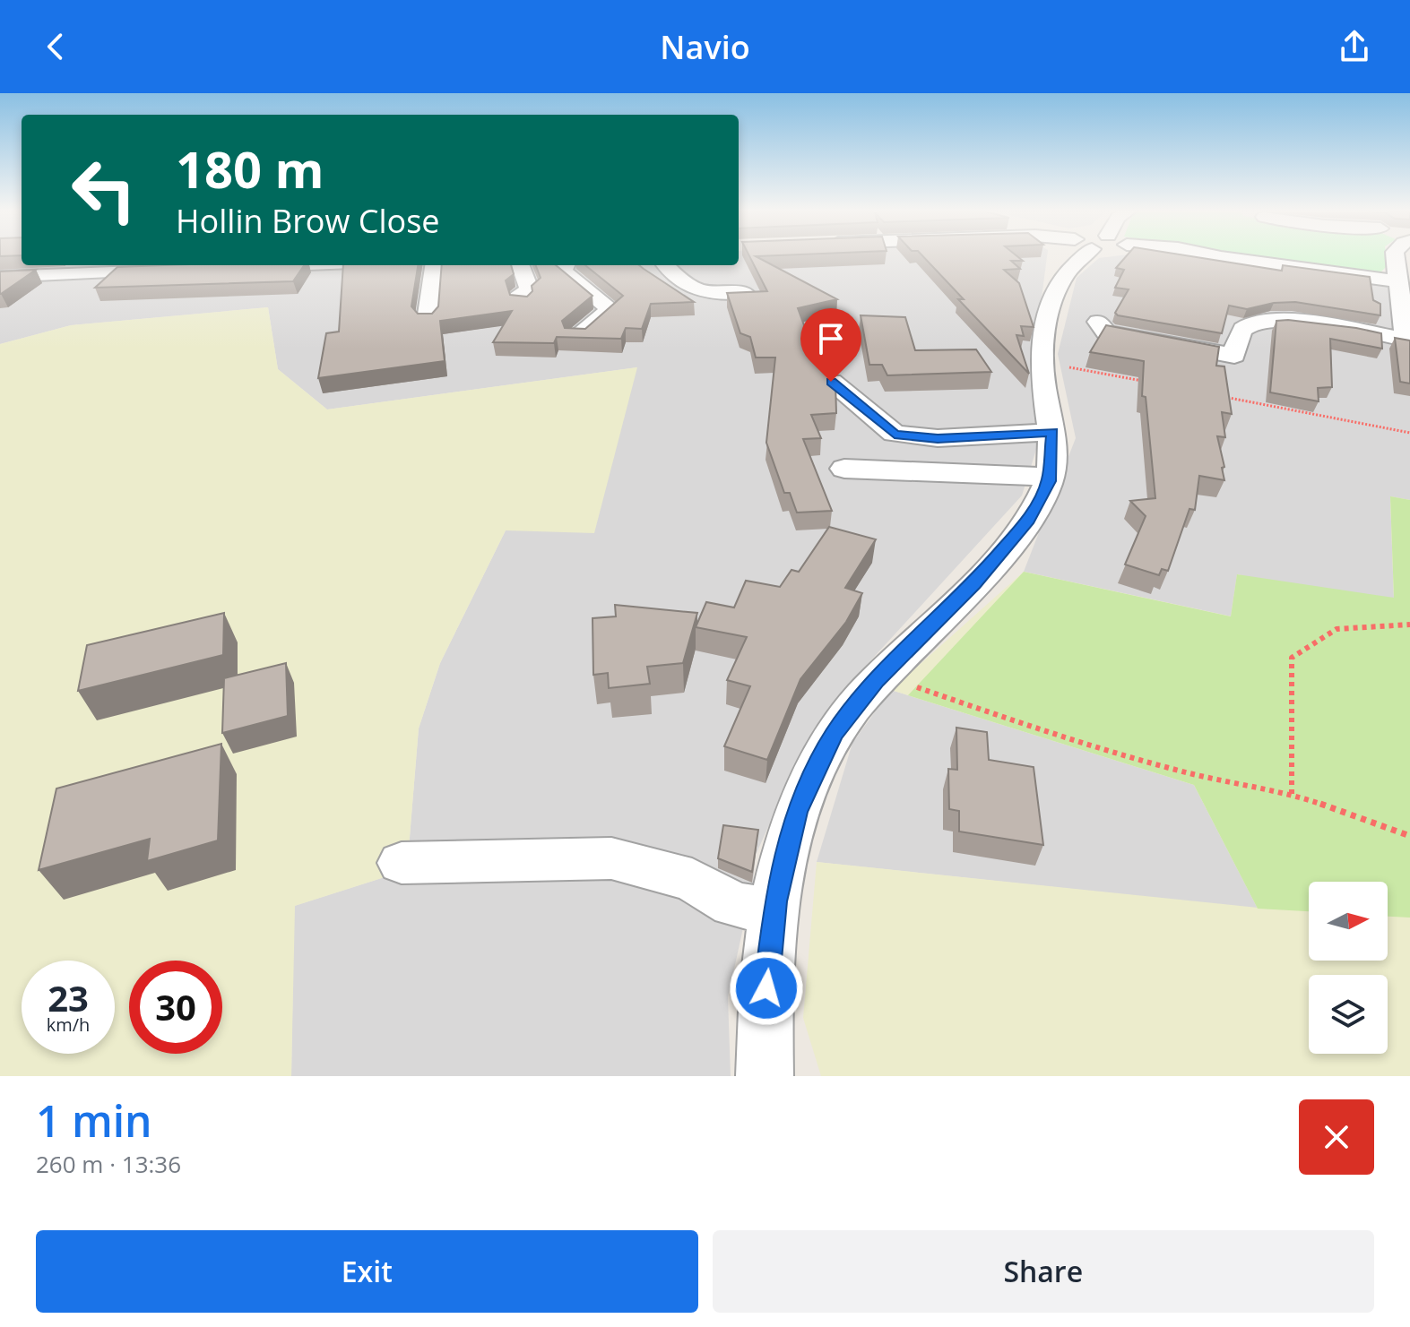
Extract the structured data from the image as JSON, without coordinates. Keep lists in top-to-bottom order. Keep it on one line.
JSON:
{"north":"right","page":{"header":"Navio","turn":["180 m","Hollin Brow Close"],"speed":"23 km/h","limit":"30","heading":["1 min","260 m · 13:36"],"buttons":["Exit","Share"]}}
